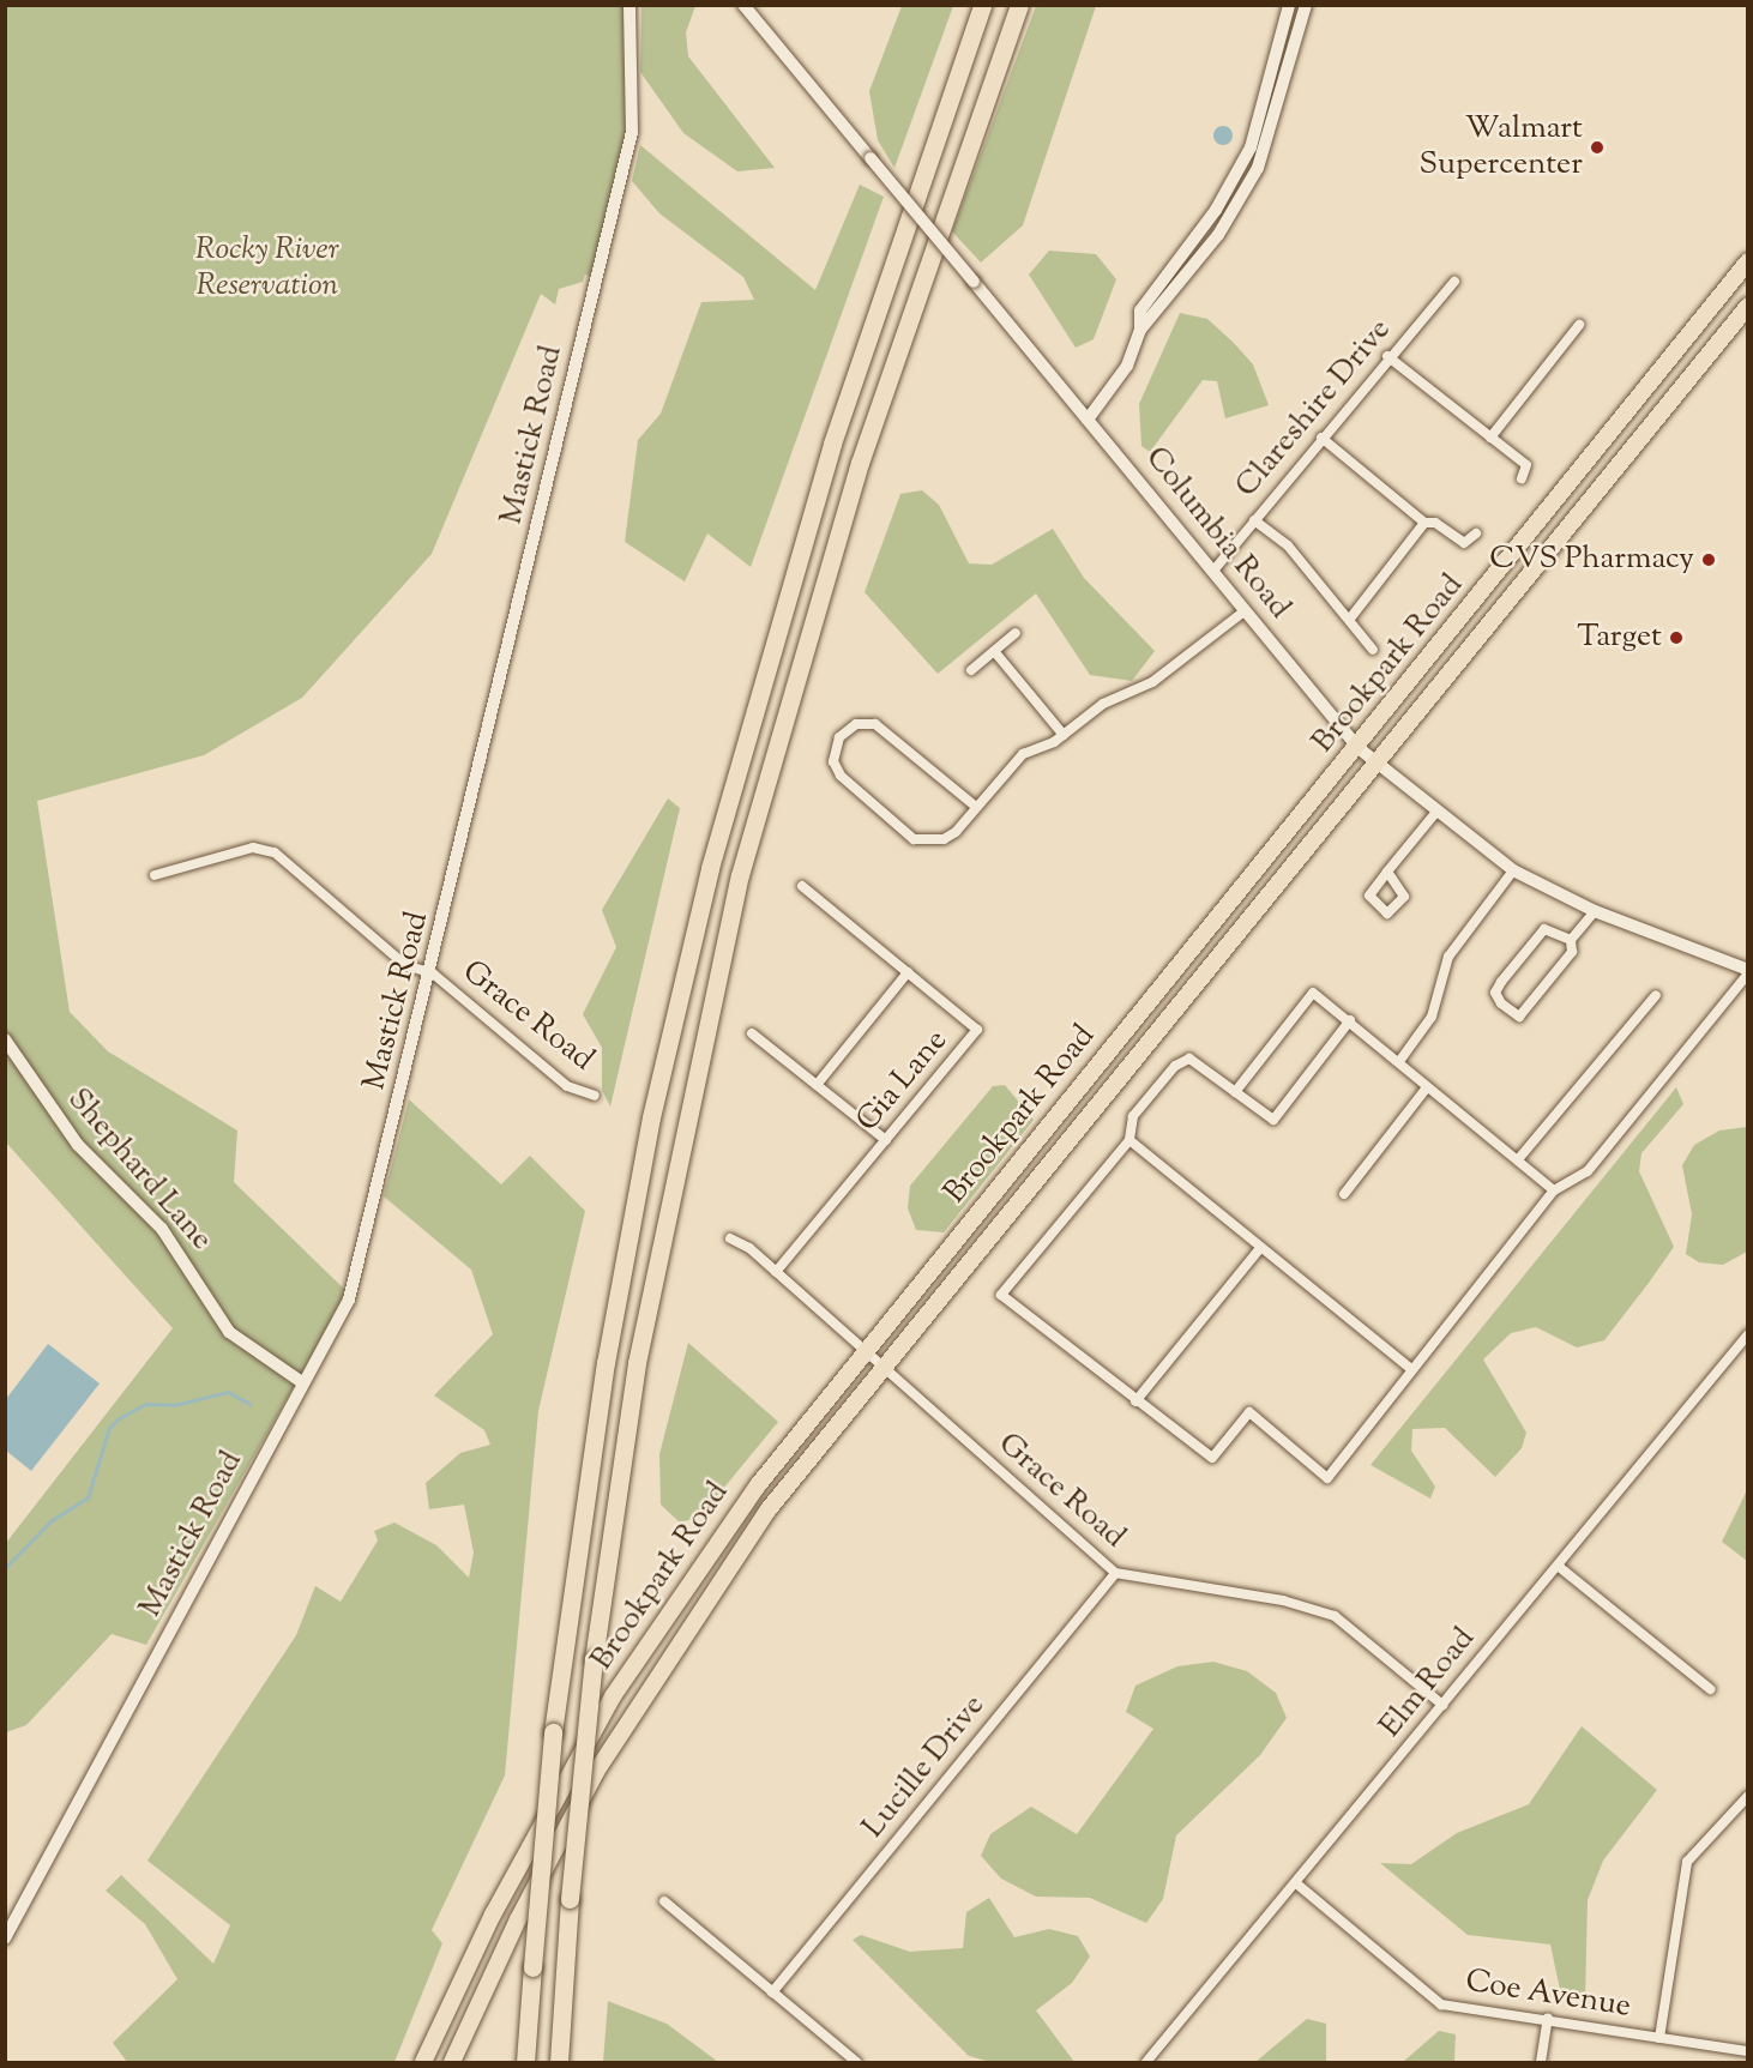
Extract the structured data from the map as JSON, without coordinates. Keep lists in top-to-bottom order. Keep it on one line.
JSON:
{"streets":{"main road":["Brookpark Road"],"street":["Clareshire Drive","Mastick Road","Columbia Road","Grace Road","Gia Lane","Shephard Lane","Elm Road","Lucille Drive","Coe Avenue"]},"crossings":[["Clareshire Drive","Columbia Road"],["Mastick Road","Grace Road"],["Mastick Road","Shephard Lane"],["Columbia Road","Brookpark Road"],["Brookpark Road","Grace Road"],["Grace Road","Gia Lane"],["Grace Road","Elm Road"],["Grace Road","Lucille Drive"],["Elm Road","Coe Avenue"]],"parks":["Rocky River Reservation"],"places":["Walmart Supercenter","CVS Pharmacy","Target"]}
